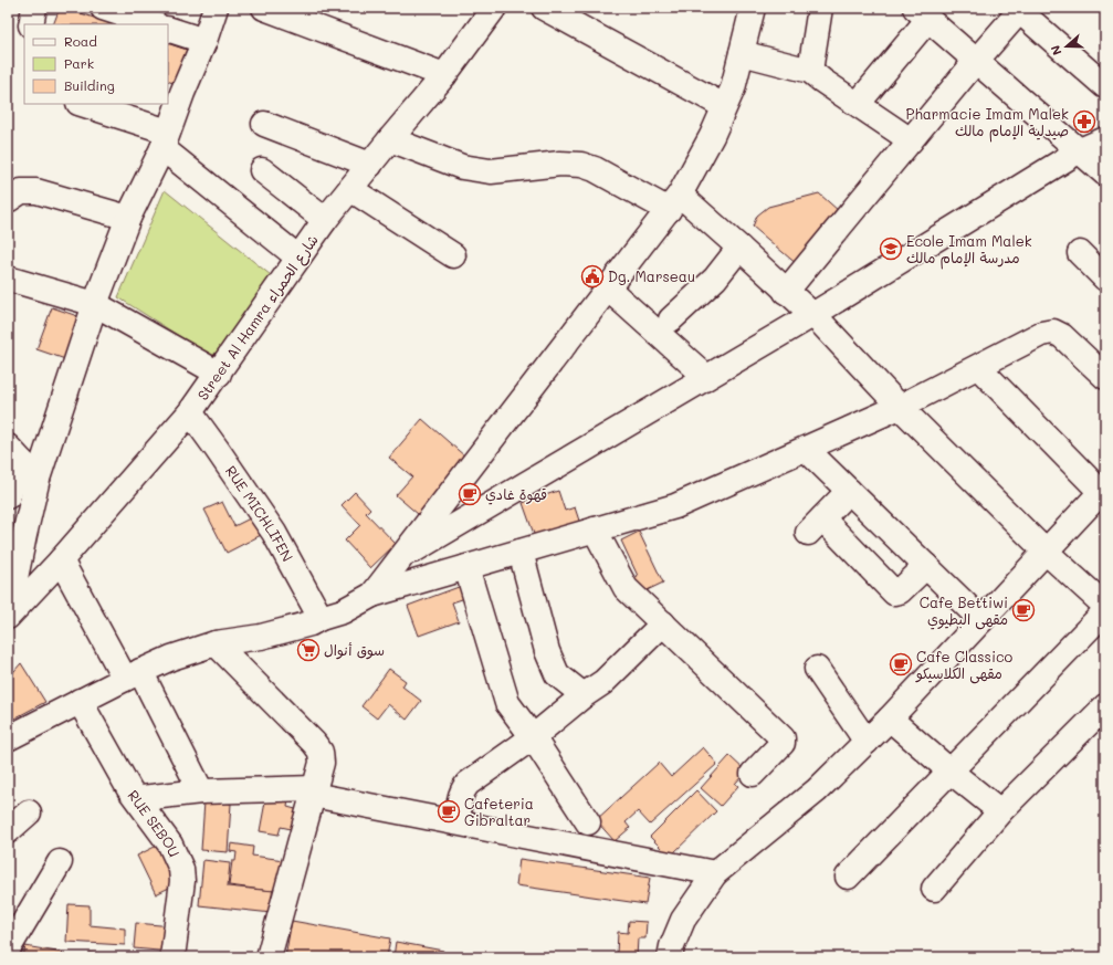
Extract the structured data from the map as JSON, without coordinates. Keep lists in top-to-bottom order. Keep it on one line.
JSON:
{"streets":{"street":["Street Al Hamra شارع الحمراء","RUE MICHLIFEN","RUE SEBOU"]},"crossings":[["Street Al Hamra شارع الحمراء","RUE MICHLIFEN"]],"places":{"pharmacy":["Pharmacie Imam Malek صيدلية الإمام مالك"],"school or university":["Ecole Imam Malek مدرسة الإمام مالك"],"public building":["Dg. Marseau"],"cafe":["قهوة غادي","Cafe Bettiwi مقهى البطيوي","Cafe Classico مقهى الكلاسيكو","Cafeteria Gibraltar"],"supermarket":["سوق أنوال"]},"legend":["Road","Park","Building"],"north":"left"}
